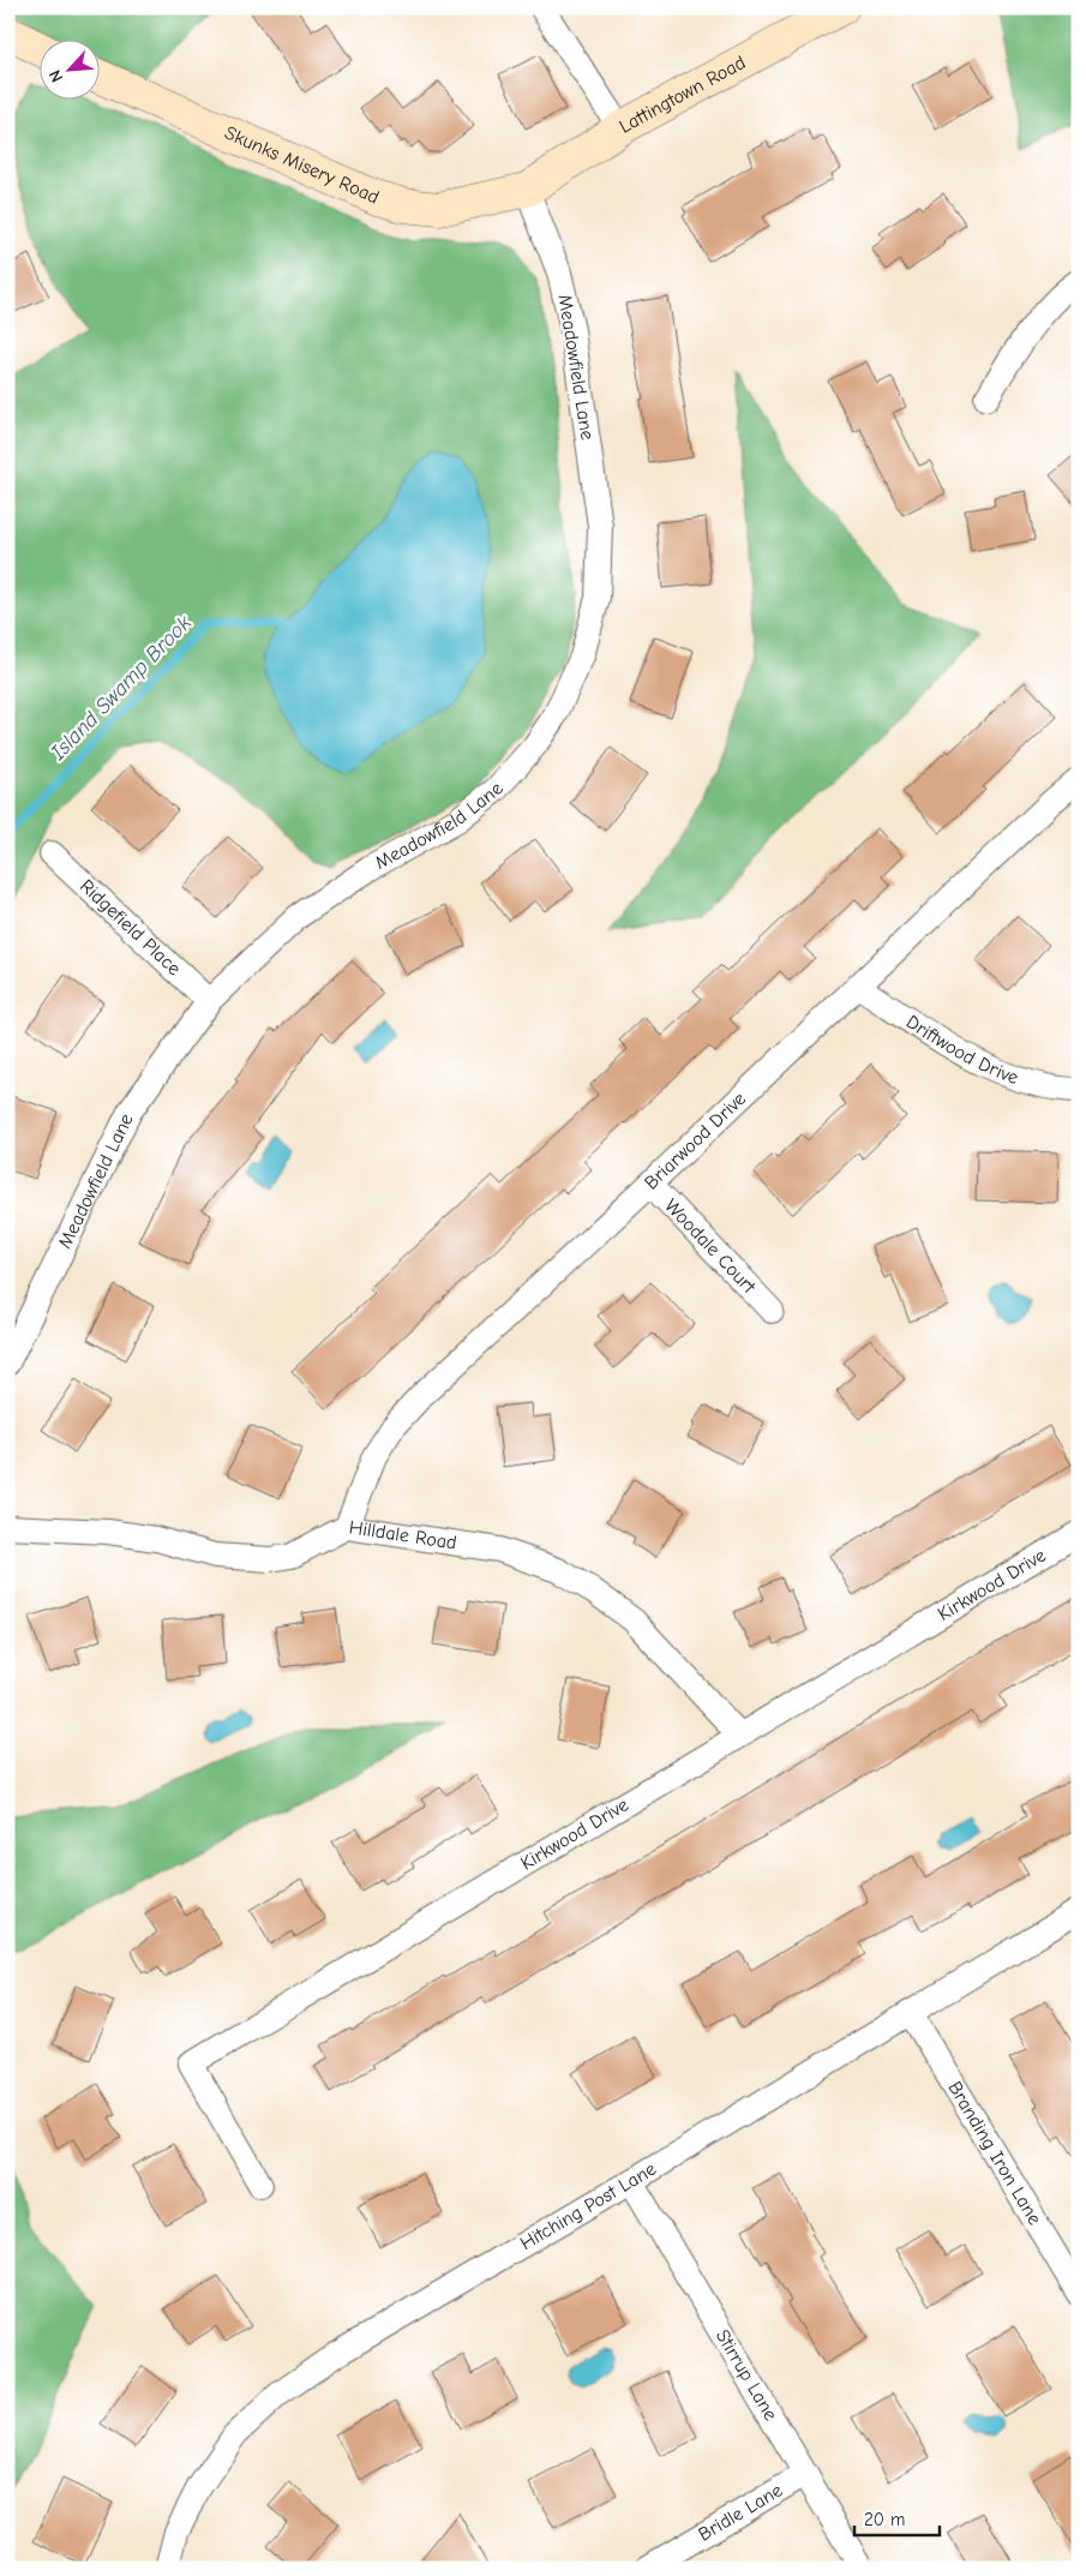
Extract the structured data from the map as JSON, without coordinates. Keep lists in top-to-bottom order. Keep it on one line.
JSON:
{"streets":{"main road":["Lattingtown Road","Skunks Misery Road"],"street":["Meadowfield Lane","Ridgefield Place","Driftwood Drive","Briarwood Drive","Woodale Court","Hilldale Road","Kirkwood Drive","Branding Iron Lane","Hitching Post Lane","Stirrup Lane","Bridle Lane"]},"crossings":[["Lattingtown Road","Skunks Misery Road"],["Lattingtown Road","Meadowfield Lane"],["Skunks Misery Road","Meadowfield Lane"],["Meadowfield Lane","Ridgefield Place"],["Driftwood Drive","Briarwood Drive"],["Briarwood Drive","Woodale Court"],["Briarwood Drive","Hilldale Road"],["Hilldale Road","Kirkwood Drive"],["Branding Iron Lane","Hitching Post Lane"],["Hitching Post Lane","Stirrup Lane"],["Stirrup Lane","Bridle Lane"]],"water":["Island Swamp Brook"],"scale_bar":"20 m","north":"bottom left"}
